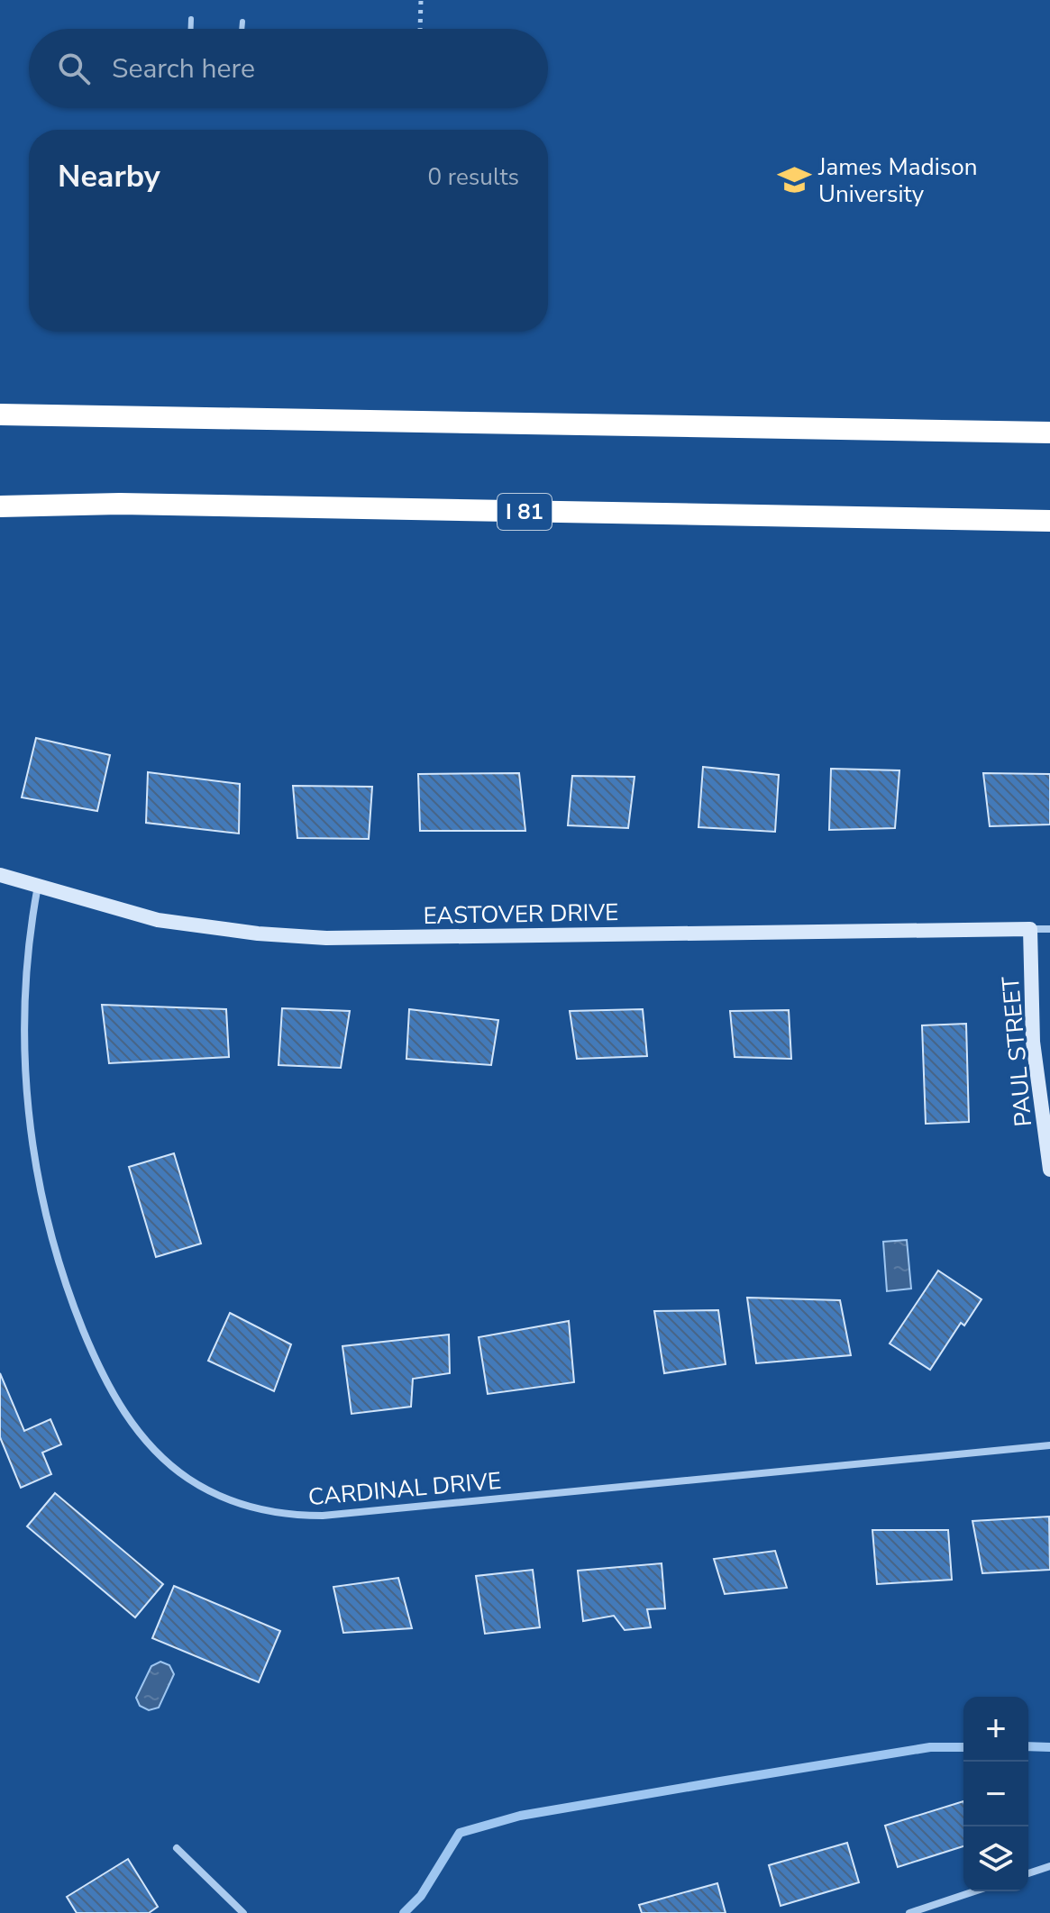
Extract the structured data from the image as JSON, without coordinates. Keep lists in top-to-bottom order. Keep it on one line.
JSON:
{"streets":{"highway":["I 81"],"street":["EASTOVER DRIVE","PAUL STREET","CARDINAL DRIVE"]},"crossings":[["EASTOVER DRIVE","PAUL STREET"],["EASTOVER DRIVE","CARDINAL DRIVE"]],"places":{"school or university":["James Madison University"]},"page":{"search":"Search here","heading":["Nearby","0 results"],"map_buttons":["+","−"]}}
